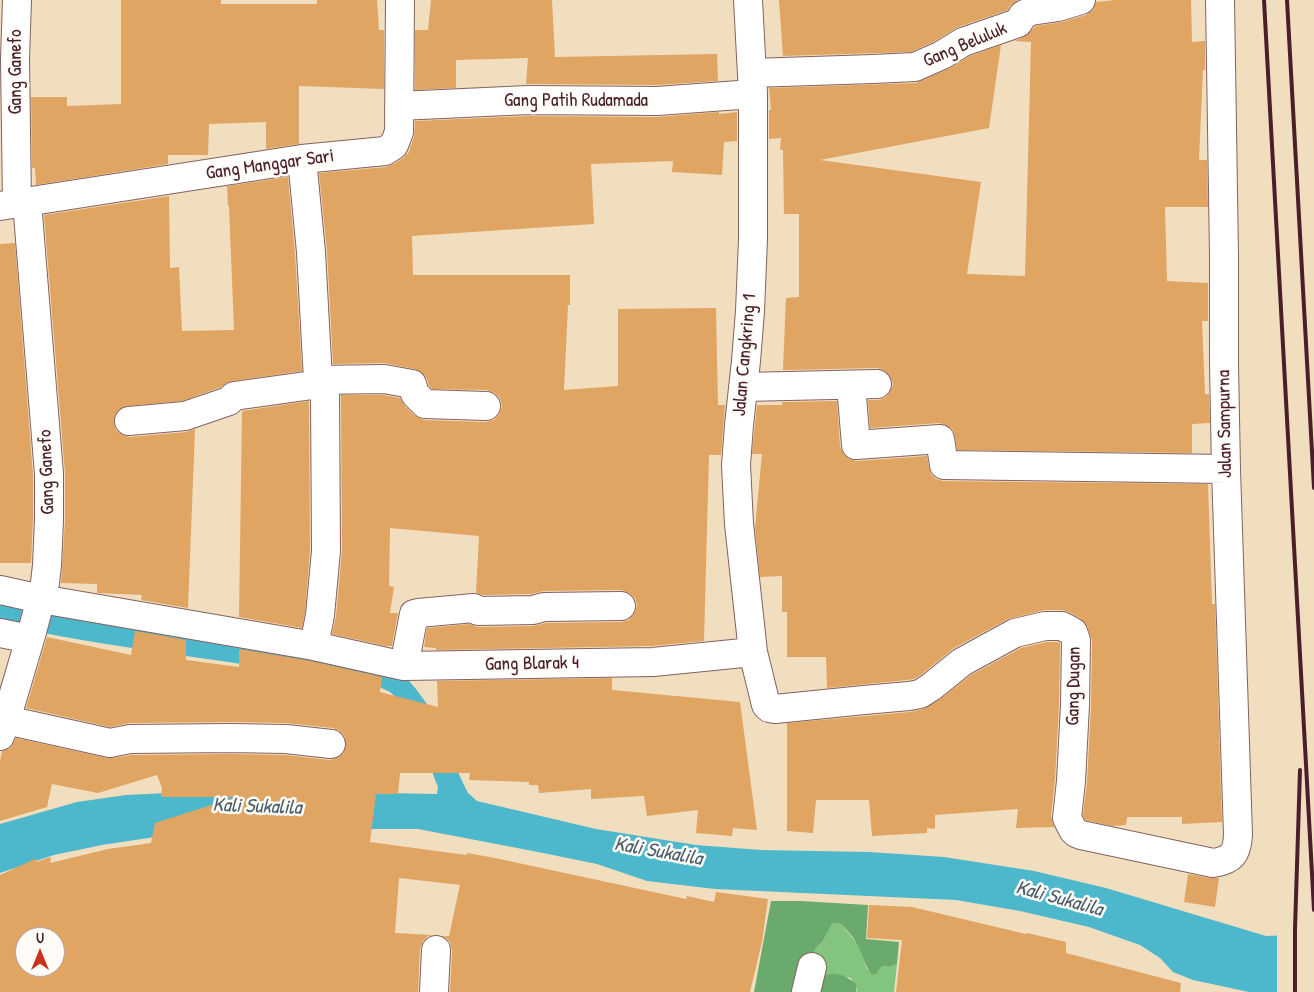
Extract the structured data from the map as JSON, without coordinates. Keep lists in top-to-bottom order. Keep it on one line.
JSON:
{"streets":{"street":["Gang Beluluk","Gang Ganefo","Gang Patih Rudamada","Gang Manggar Sari","Jalan Cangkring 1","Jalan Sampurna","Gang Blarak 4","Gang Dugan"]},"crossings":[["Gang Beluluk","Gang Patih Rudamada"],["Gang Beluluk","Jalan Cangkring 1"],["Gang Ganefo","Gang Manggar Sari"],["Gang Ganefo","Gang Blarak 4"],["Gang Patih Rudamada","Gang Manggar Sari"],["Gang Patih Rudamada","Jalan Cangkring 1"],["Jalan Cangkring 1","Gang Blarak 4"],["Jalan Cangkring 1","Gang Dugan"],["Jalan Sampurna","Gang Dugan"]],"water":["Kali Sukalila"],"north":"top"}
